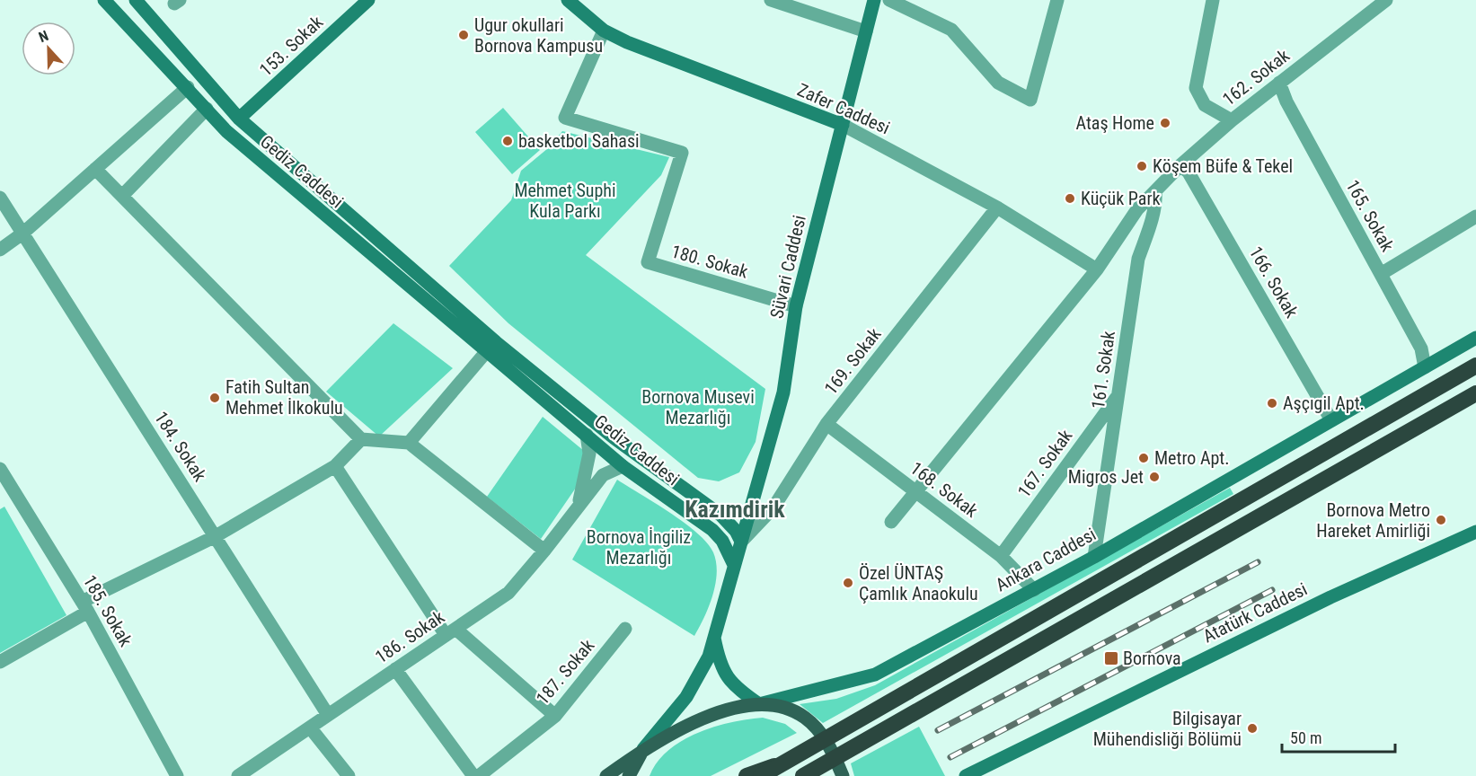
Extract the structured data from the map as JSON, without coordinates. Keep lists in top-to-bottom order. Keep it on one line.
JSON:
{"streets":{"main road":["153. Sokak","Zafer Caddesi","Gediz Caddesi","Süvari Caddesi","Ankara Caddesi","Atatürk Caddesi"],"street":["162. Sokak","165. Sokak","180. Sokak","166. Sokak","169. Sokak","161. Sokak","184. Sokak","167. Sokak","168. Sokak","185. Sokak","186. Sokak","187. Sokak"]},"crossings":[["153. Sokak","Gediz Caddesi"],["162. Sokak","Zafer Caddesi"],["162. Sokak","165. Sokak"],["162. Sokak","166. Sokak"],["162. Sokak","161. Sokak"],["162. Sokak","168. Sokak"],["Zafer Caddesi","180. Sokak"],["Zafer Caddesi","Süvari Caddesi"],["Zafer Caddesi","169. Sokak"],["Gediz Caddesi","Süvari Caddesi"],["Gediz Caddesi","169. Sokak"],["Gediz Caddesi","186. Sokak"],["165. Sokak","Ankara Caddesi"],["180. Sokak","Süvari Caddesi"],["Süvari Caddesi","169. Sokak"],["166. Sokak","Ankara Caddesi"],["169. Sokak","168. Sokak"],["161. Sokak","167. Sokak"],["161. Sokak","Ankara Caddesi"],["184. Sokak","186. Sokak"],["167. Sokak","168. Sokak"],["168. Sokak","Ankara Caddesi"]],"districts":["Kazımdirik"],"parks":["Mehmet Suphi Kula Parkı","Bornova Musevi Mezarlığı","Bornova İngiliz Mezarlığı"],"places":{"other":["Ugur okullari Bornova Kampusu","Ataş Home","basketbol Sahasi","Köşem Büfe & Tekel","Küçük Park","Fatih Sultan Mehmet İlkokulu","Aşçıgil Apt.","Metro Apt.","Migros Jet","Bornova Metro Hareket Amirliği","Özel ÜNTAŞ Çamlık Anaokulu","Bilgisayar Mühendisliği Bölümü"],"transit":["Bornova"]},"scale_bar":"50 m","north":"top"}
